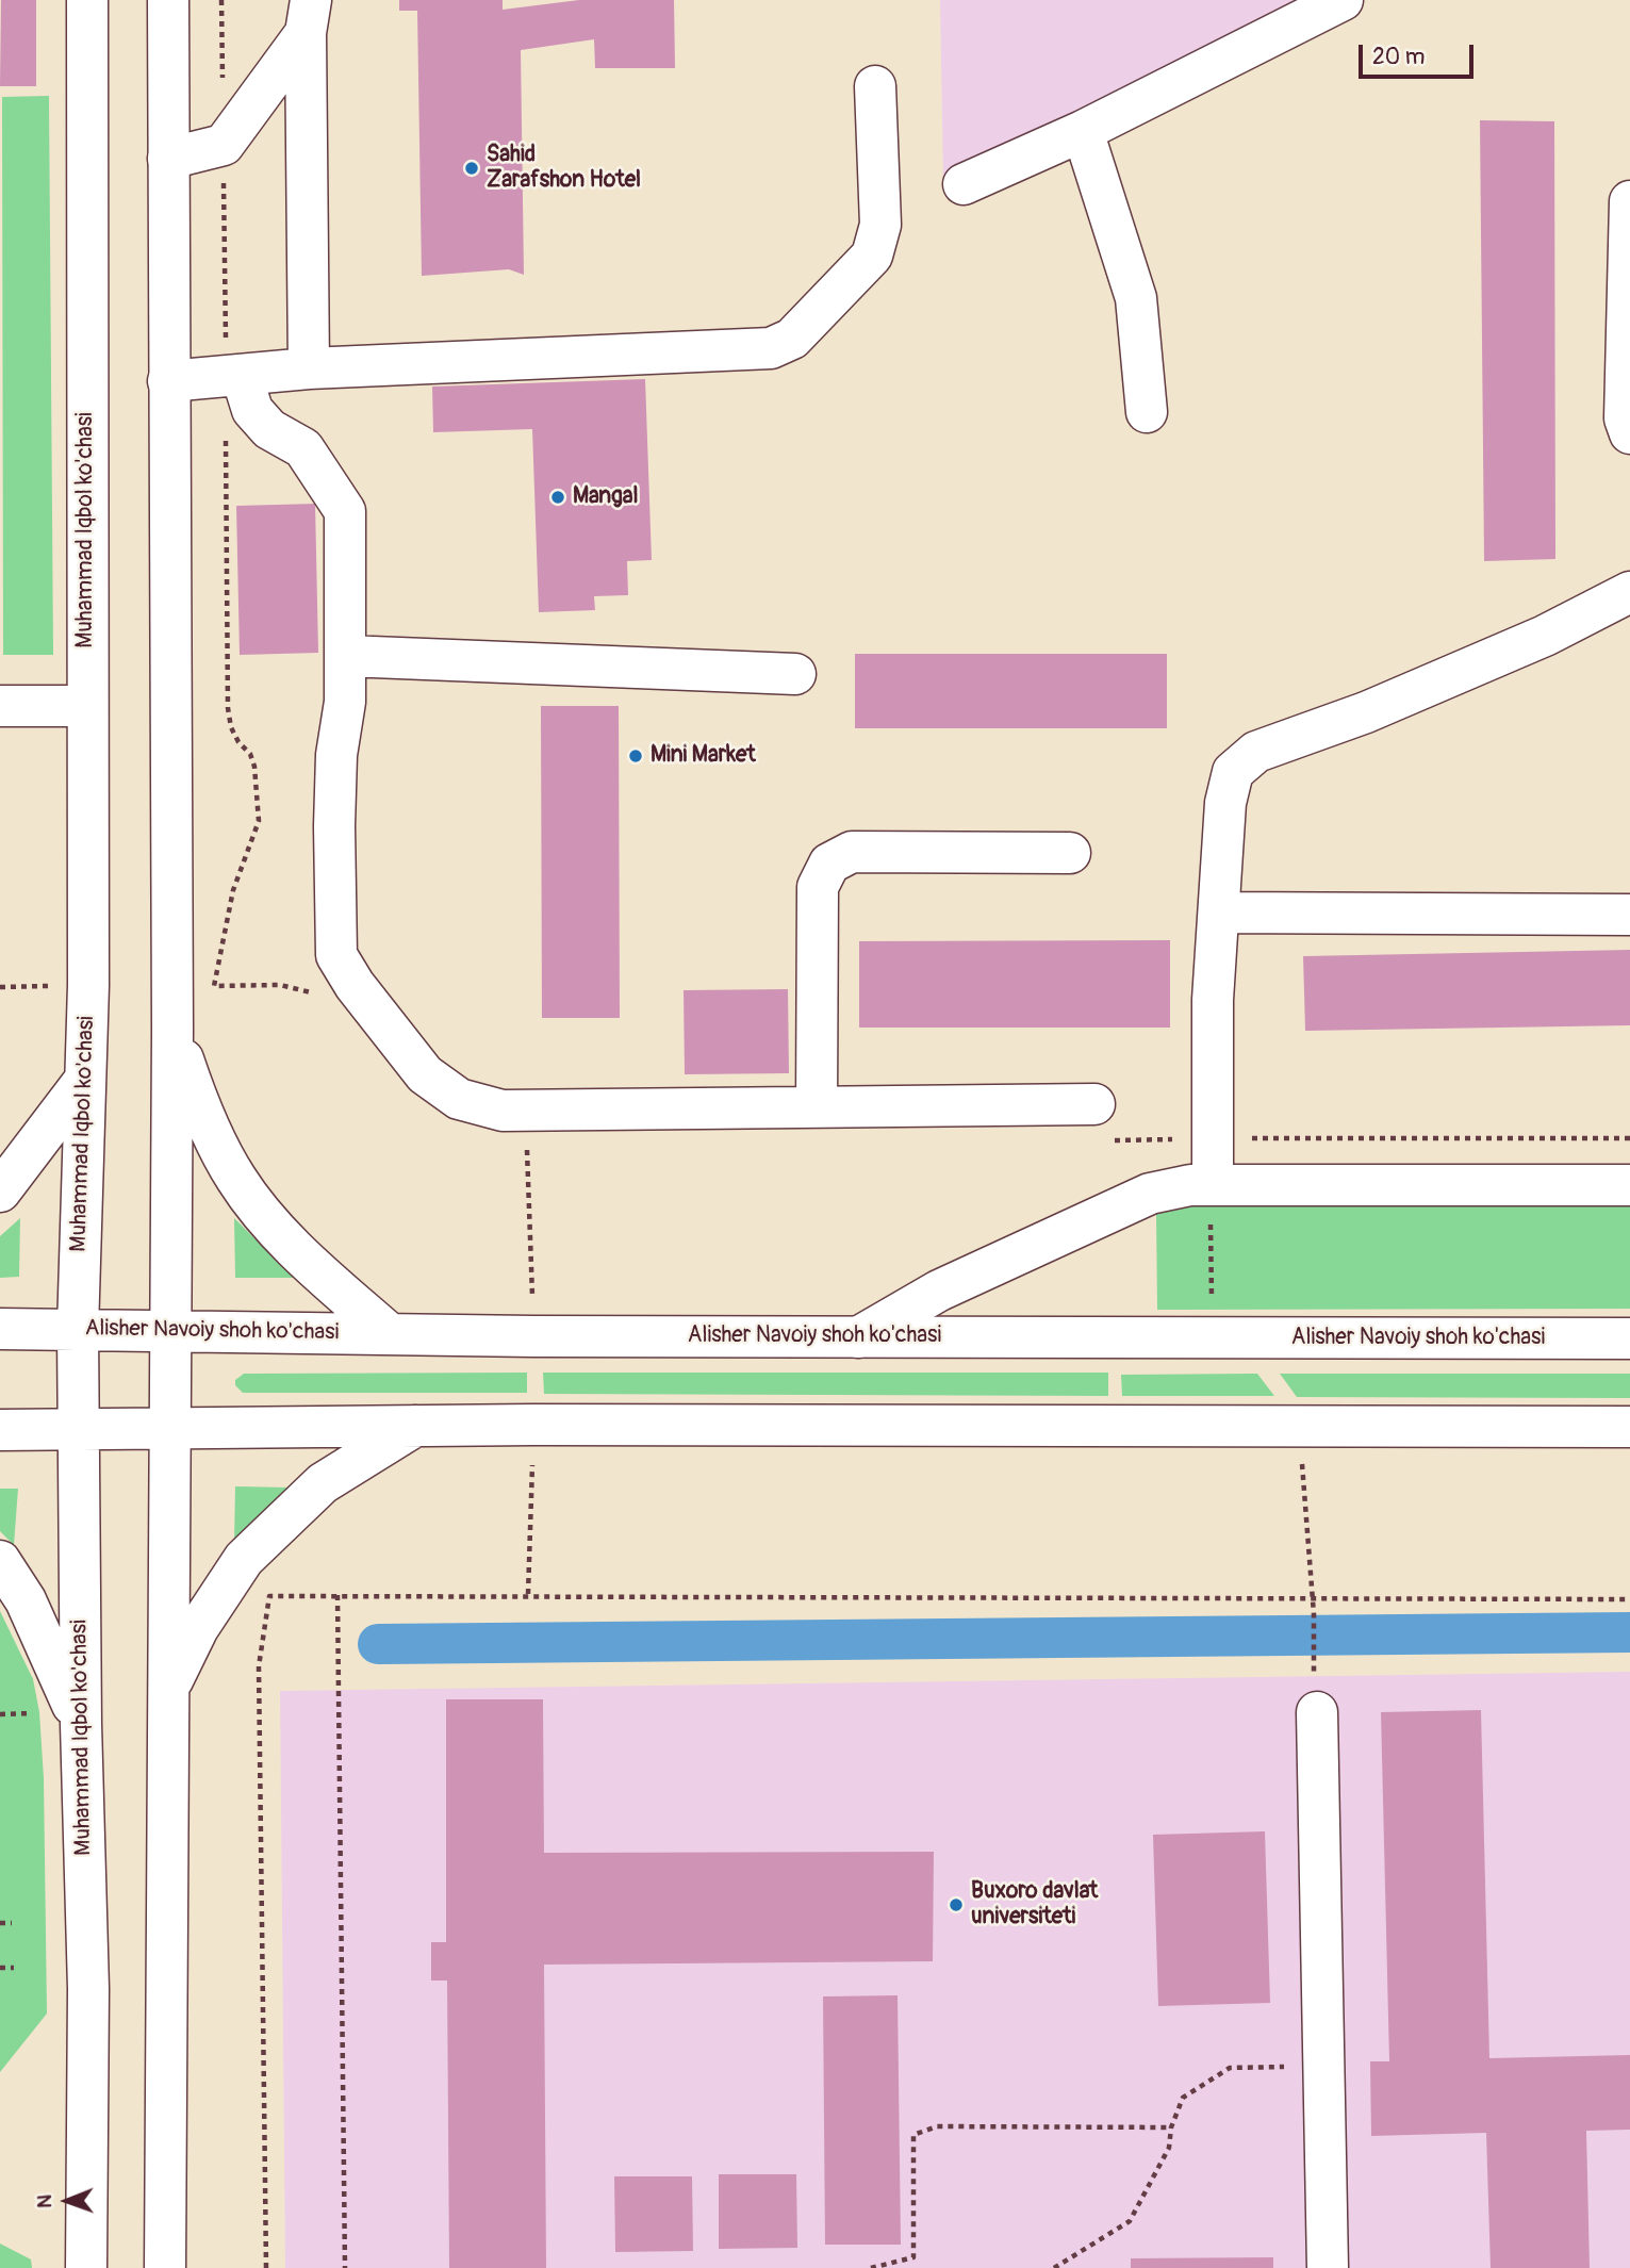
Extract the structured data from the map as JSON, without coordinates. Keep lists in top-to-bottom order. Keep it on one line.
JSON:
{"streets":{"main road":["Muhammad Iqbol ko'chasi","Alisher Navoiy shoh ko'chasi"]},"crossings":[["Muhammad Iqbol ko'chasi","Alisher Navoiy shoh ko'chasi"]],"places":["Sahid Zarafshon Hotel","Mangal","Mini Market","Buxoro davlat universiteti"],"scale_bar":"20 m","north":"left"}
